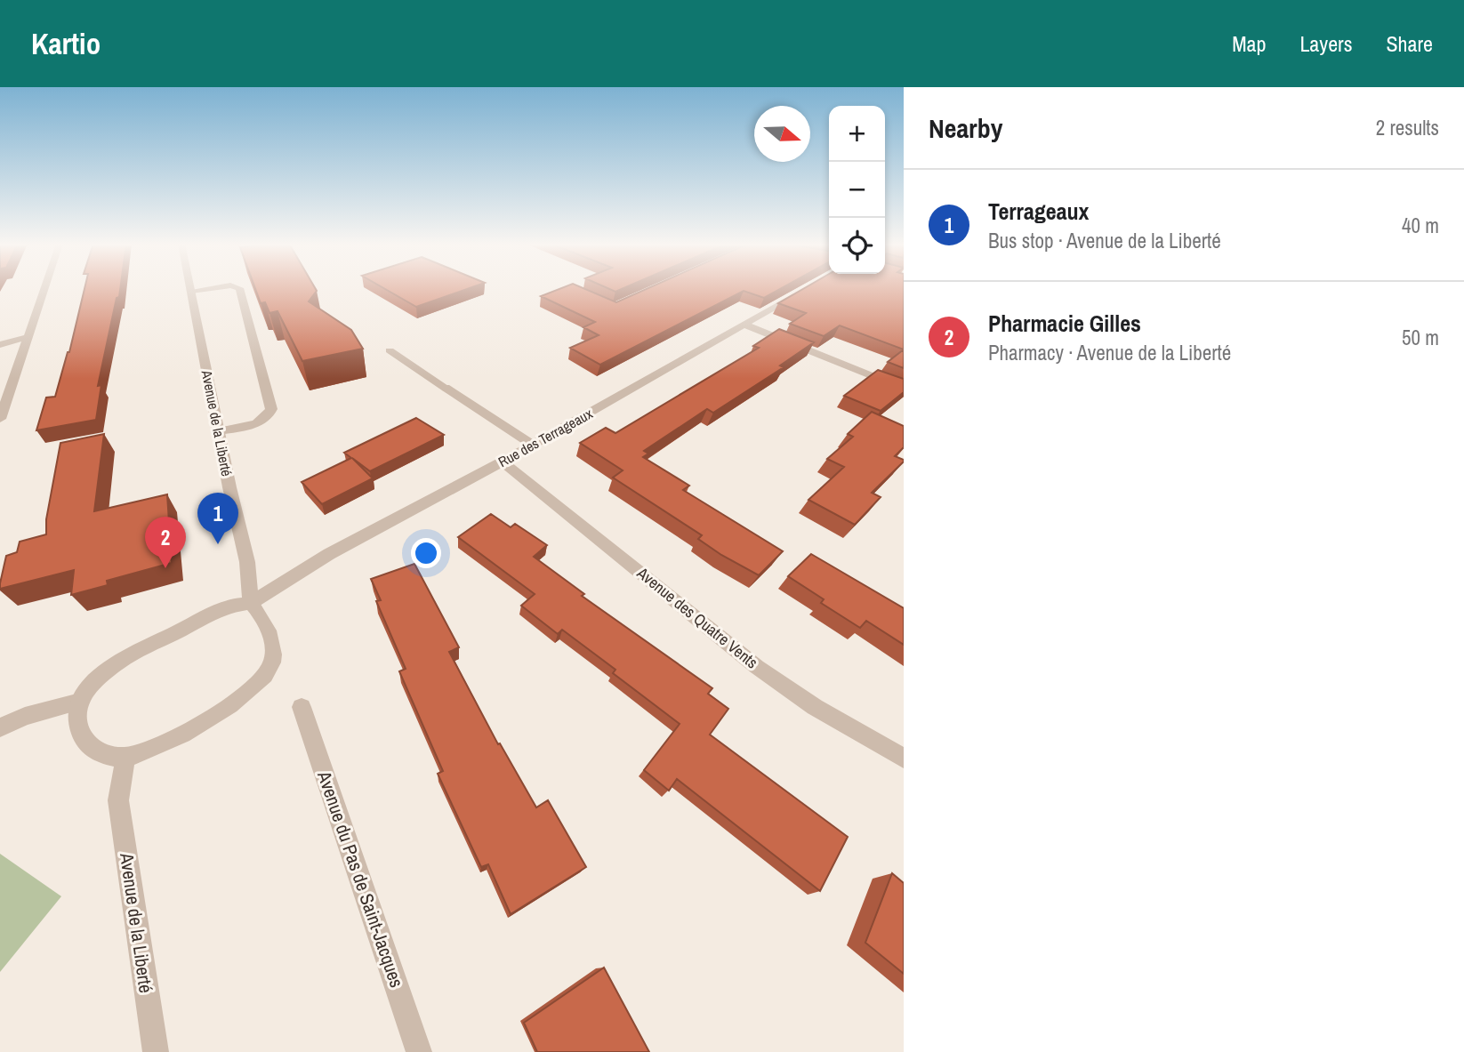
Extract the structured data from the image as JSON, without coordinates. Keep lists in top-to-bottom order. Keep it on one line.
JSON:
{"streets":{"street":["Avenue de la Liberté","Rue des Terrageaux","Avenue des Quatre Vents","Avenue du Pas de Saint-Jacques"]},"crossings":[["Avenue de la Liberté","Rue des Terrageaux"],["Rue des Terrageaux","Avenue des Quatre Vents"]],"north":"right","page":{"header":"Kartio","nav":["Map","Layers","Share"],"heading":["Nearby","2 results"],"map_buttons":["+","−"],"list":[{"mark":"1","name":"Terrageaux","note":"Bus stop · Avenue de la Liberté","value":"40 m"},{"mark":"2","name":"Pharmacie Gilles","note":"Pharmacy · Avenue de la Liberté","value":"50 m"}],"pins":["1","2"]}}
